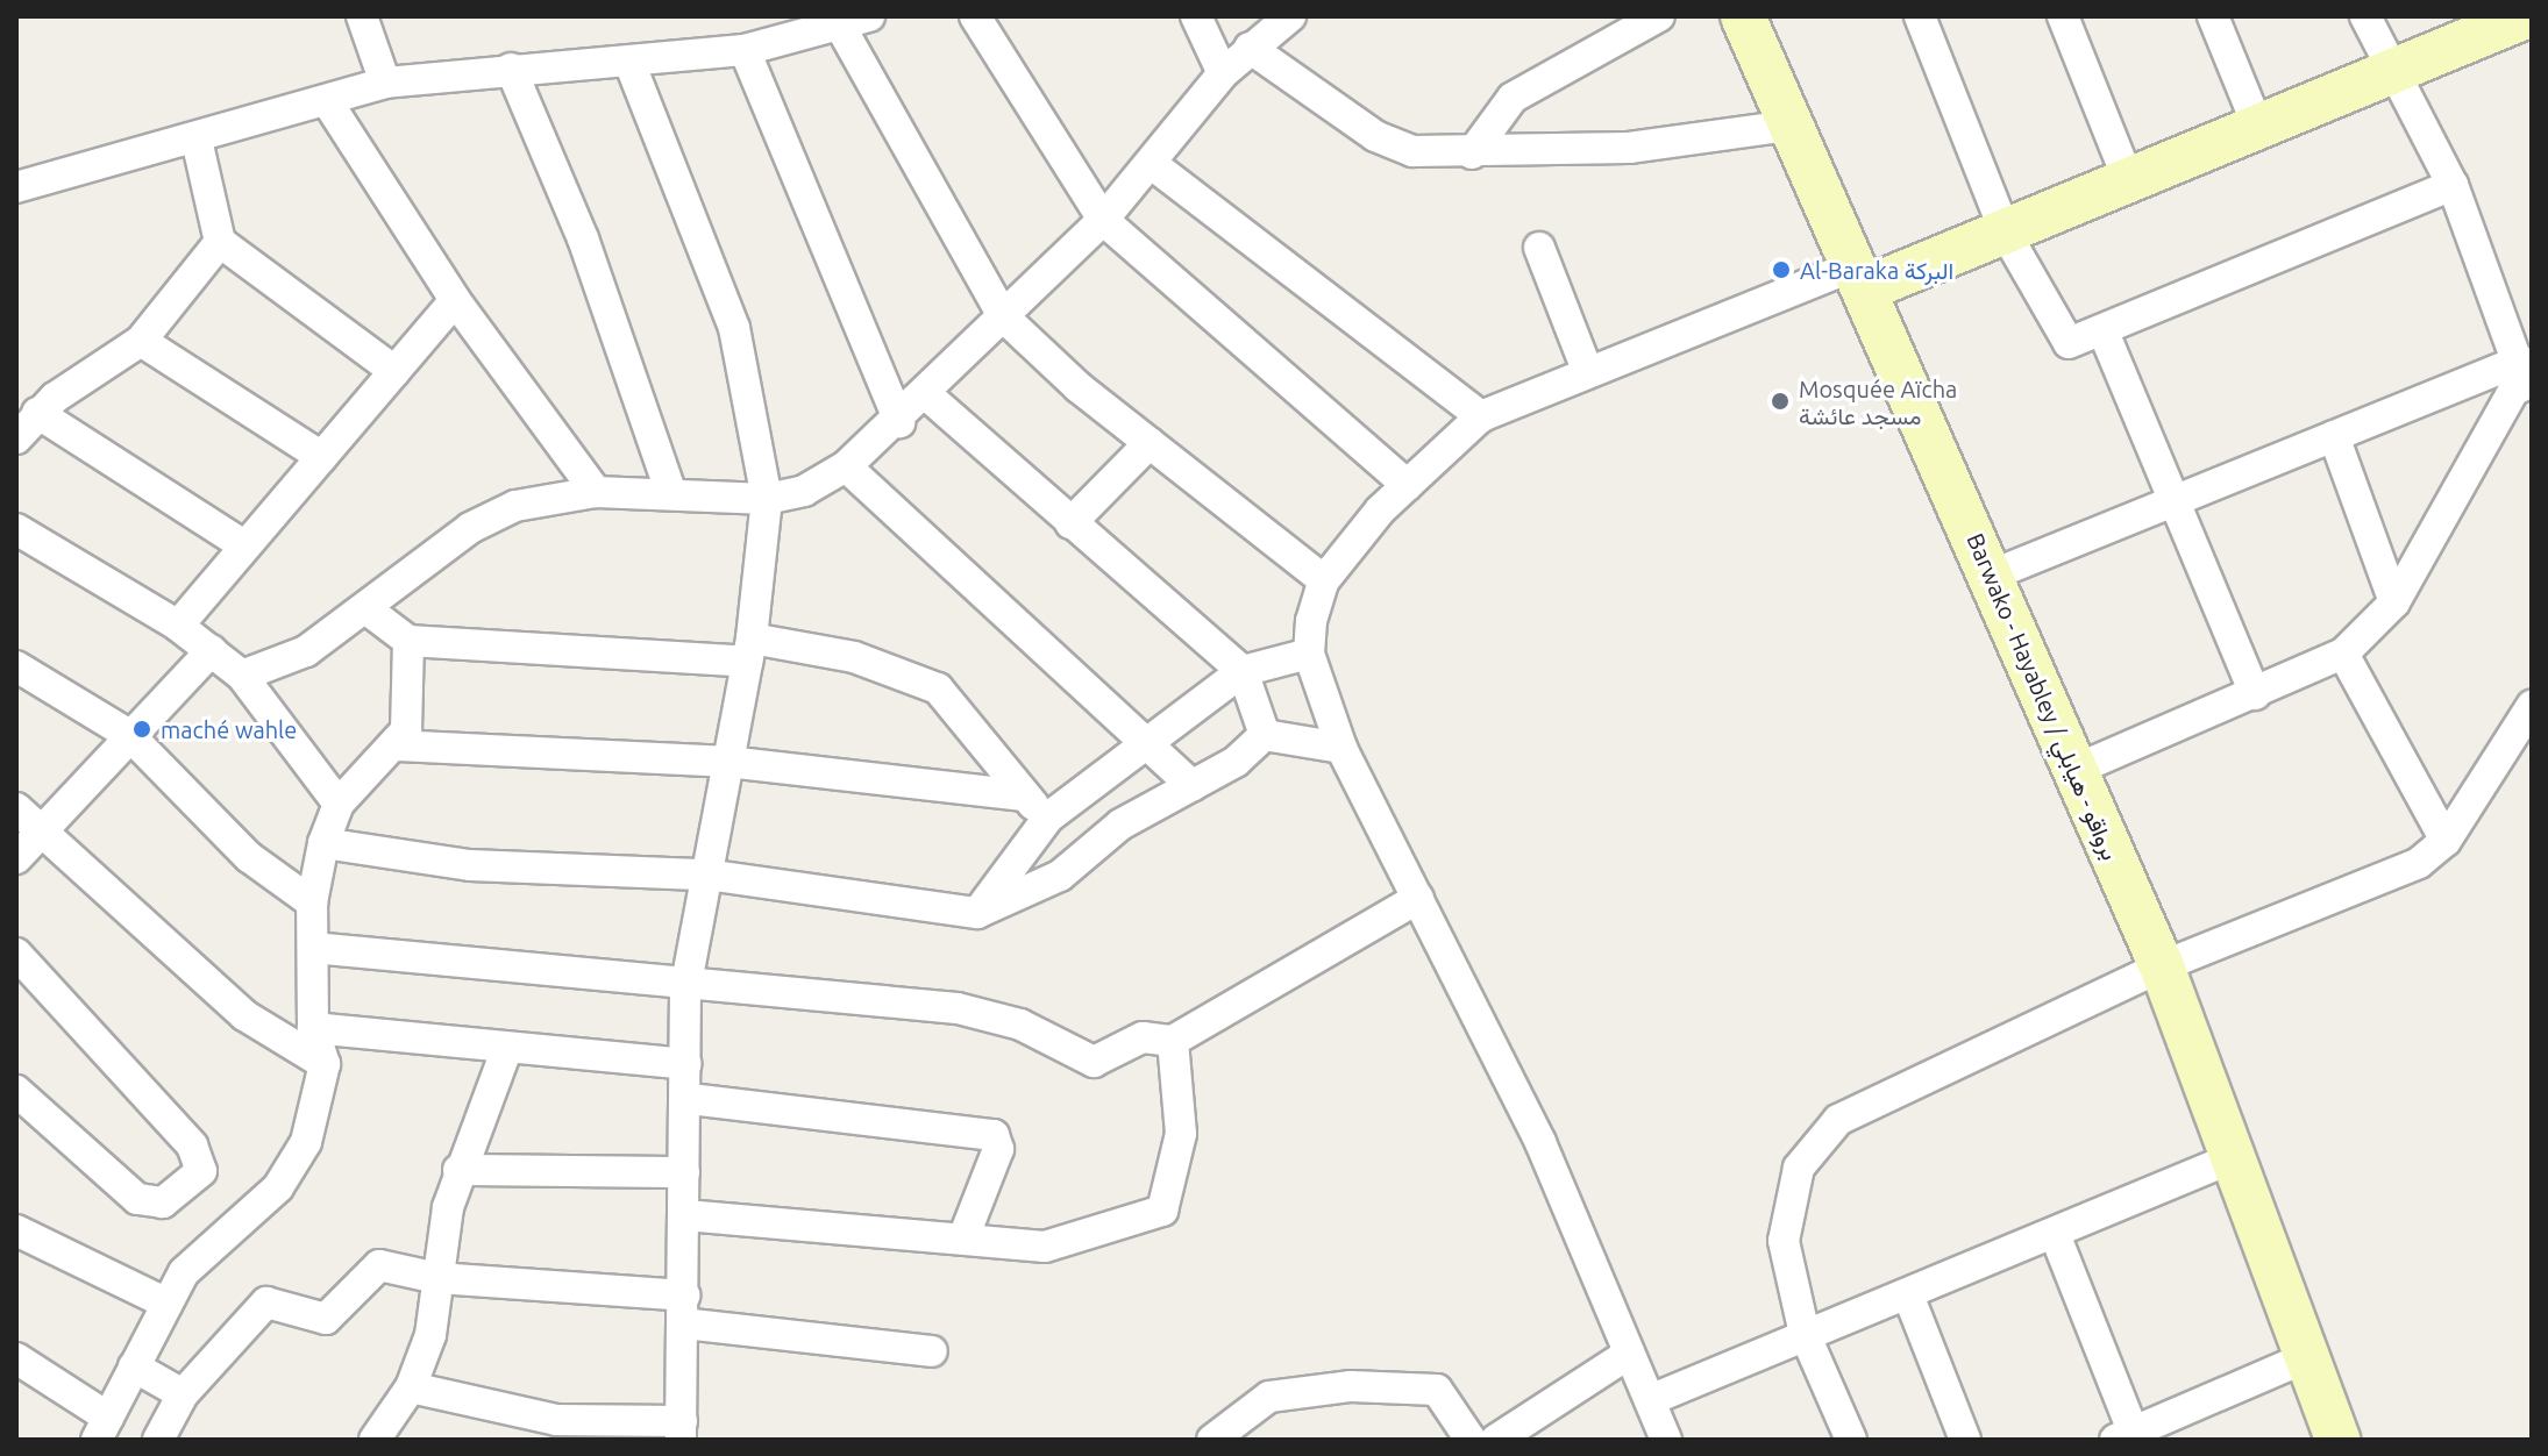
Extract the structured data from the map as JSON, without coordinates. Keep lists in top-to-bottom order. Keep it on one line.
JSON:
{"streets":{"main road":["Barwako - Hayabley / برواقو - هيابلي"]},"places":["Al-Baraka البركة","Mosquée Aïcha مسجد عائشة","maché wahle"]}
